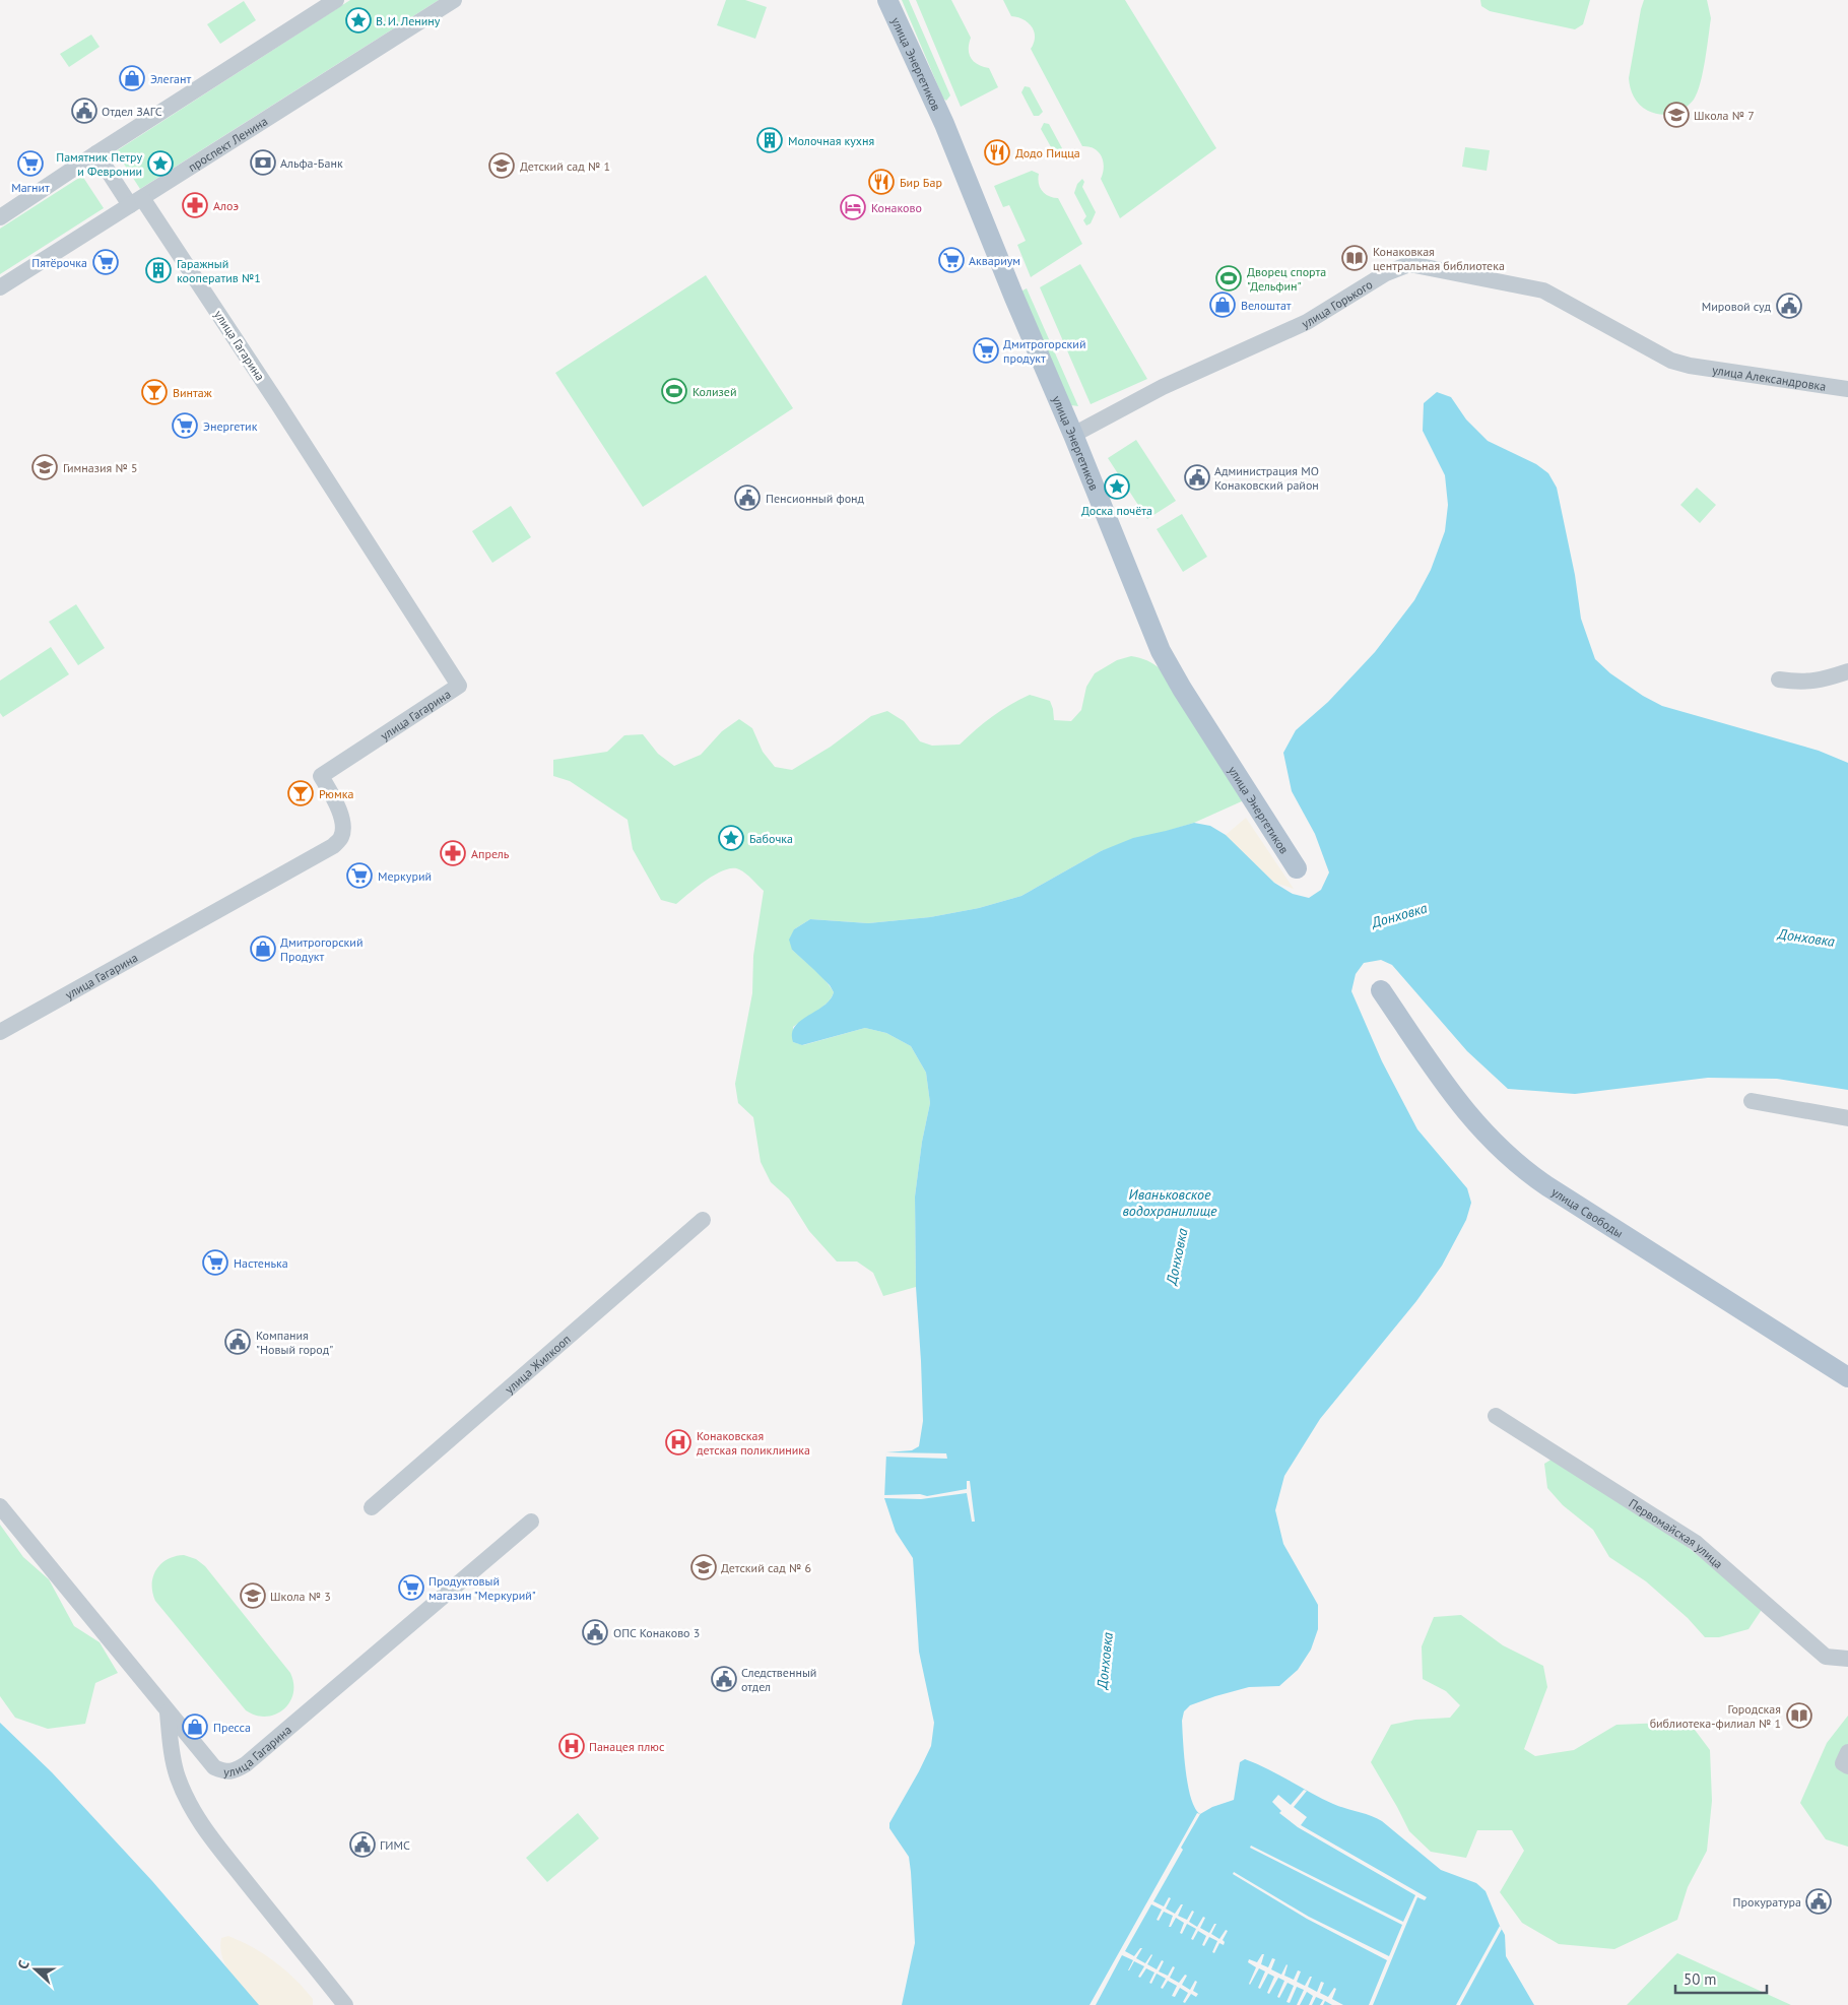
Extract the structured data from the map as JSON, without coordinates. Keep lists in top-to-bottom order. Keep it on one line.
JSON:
{"streets":{"main road":["улица Энергетиков","улица Свободы"],"street":["проспект Ленина","улица Горького","улица Гагарина","улица Александровка","улица Жилкооп","Первомайская улица"]},"crossings":[["улица Энергетиков","улица Горького"],["проспект Ленина","улица Гагарина"],["улица Горького","улица Александровка"]],"water":["Донховка","Иваньковское водохранилище"],"places":{"place":["В. И. Ленину","Памятник Петру и Февронии","Доска почёта","Бабочка"],"shop":["Элегант","Велоштат","Дмитрогорский Продукт","Пресса"],"public building":["Отдел ЗАГС","Мировой суд","Администрация МО Конаковский район","Пенсионный фонд","Компания \"Новый город\"","ОПС Конаково 3","Следственный отдел","ГИМС","Прокуратура"],"school or university":["Школа № 7","Детский сад № 1","Гимназия № 5","Детский сад № 6","Школа № 3"],"building":["Молочная кухня","Гаражный кооператив №1"],"restaurant":["Додо Пицца","Бир Бар"],"bank":["Альфа-Банк"],"supermarket":["Магнит","Аквариум","Пятёрочка","Дмитрогорский продукт","Энергетик","Меркурий","Настенька","Продуктовый магазин \"Меркурий\""],"pharmacy":["Алоэ","Апрель"],"hotel":["Конаково"],"library":["Конаковкая центральная библиотека","Городская библиотека-филиал № 1"],"sports":["Дворец спорта \"Дельфин\"","Колизей"],"bar":["Винтаж","Рюмка"],"hospital":["Конаковская детская поликлиника","Панацея плюс"]},"scale_bar":"50 m","north":"left"}
